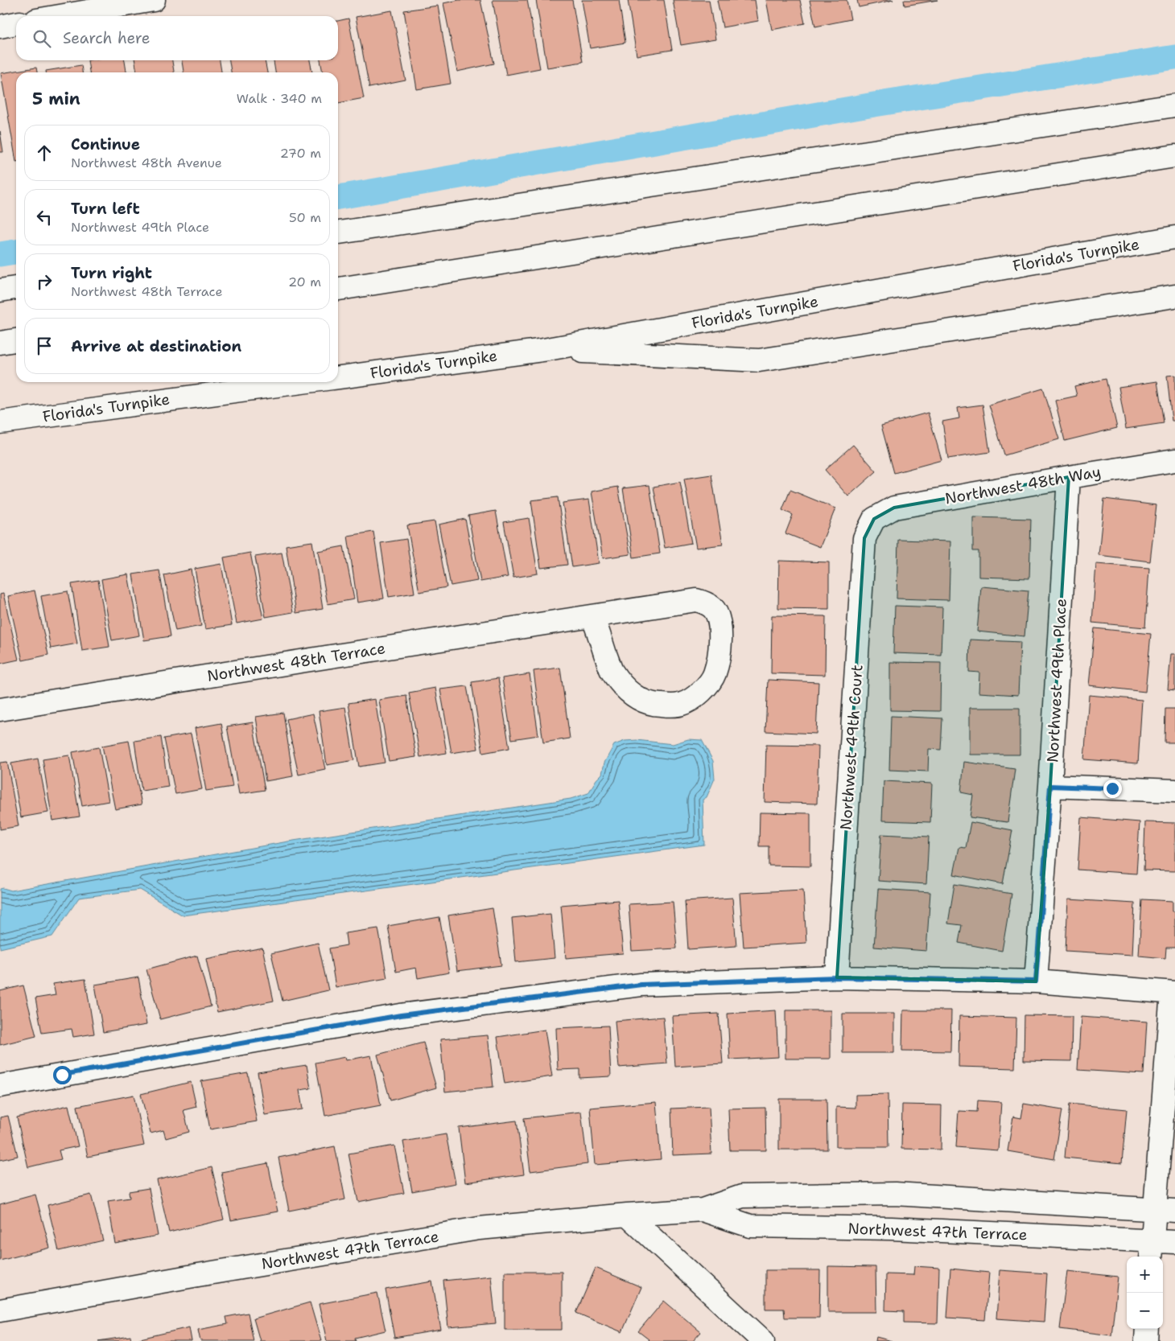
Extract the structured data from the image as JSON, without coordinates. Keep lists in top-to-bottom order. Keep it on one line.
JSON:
{"streets":{"main road":["Florida's Turnpike","Northwest 48th Way","Northwest 48th Terrace","Northwest 49th Place","Northwest 49th Court","Northwest 47th Terrace"]},"crossings":[["Northwest 48th Way","Northwest 49th Place"],["Northwest 48th Way","Northwest 49th Court"]],"page":{"search":"Search here","heading":["5 min","Walk · 340 m"],"list":[["Continue","Northwest 48th Avenue","270 m"],["Turn left","Northwest 49th Place","50 m"],["Turn right","Northwest 48th Terrace","20 m"],"Arrive at destination"],"map_buttons":["+","−"]}}
